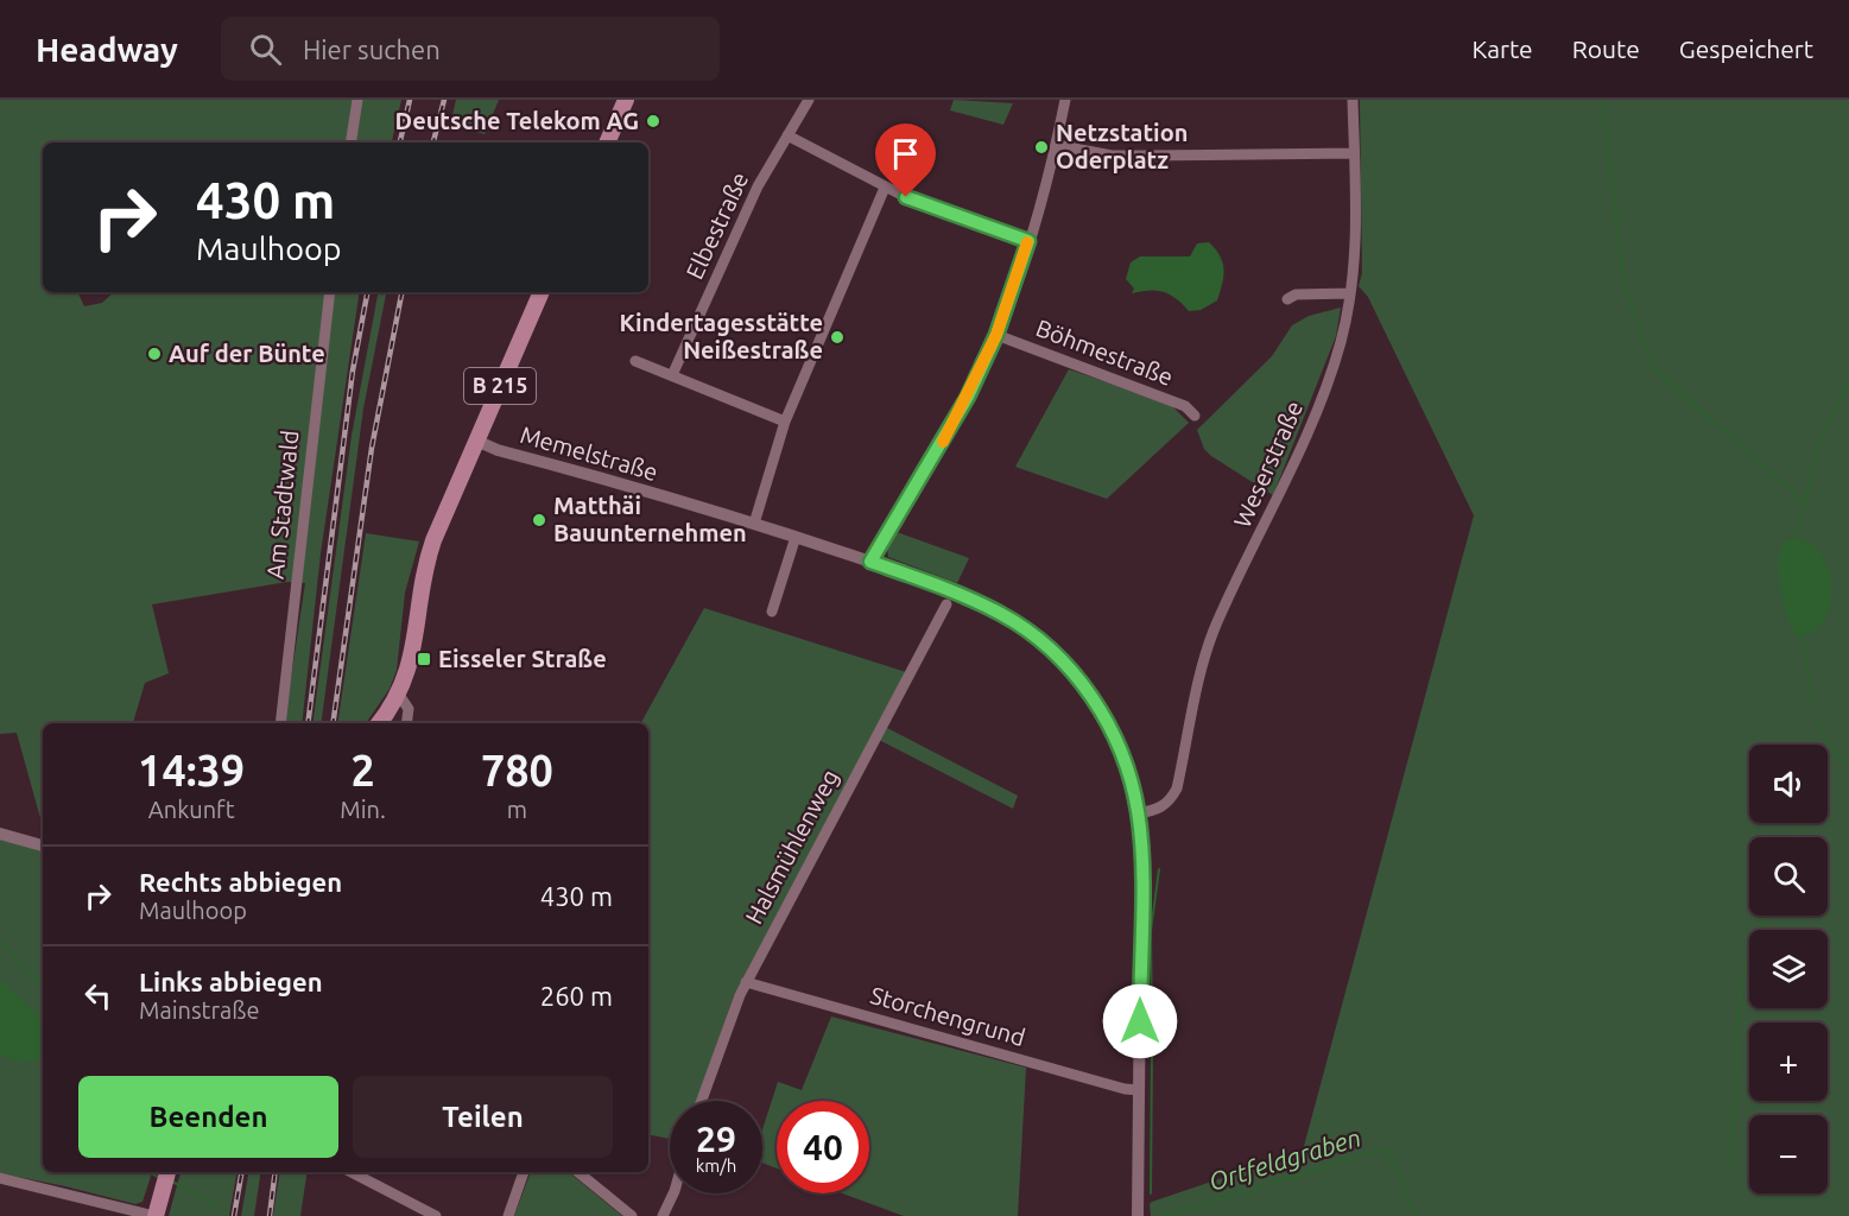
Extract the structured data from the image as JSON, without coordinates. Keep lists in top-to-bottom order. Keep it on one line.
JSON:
{"streets":{"main road":["B 215"],"street":["Elbestraße","Böhmestraße","Memelstraße","Weserstraße","Am Stadtwald","Halsmühlenweg","Storchengrund"]},"crossings":[["B 215","Memelstraße"],["Memelstraße","Weserstraße"],["Memelstraße","Storchengrund"],["Halsmühlenweg","Storchengrund"]],"water":["Ortfeldgraben"],"places":{"other":["Deutsche Telekom AG","Netzstation Oderplatz","Kindertagesstätte Neißestraße","Auf der Bünte","Matthäi Bauunternehmen"],"transit":["Eisseler Straße"]},"page":{"header":"Headway","search":"Hier suchen","nav":["Karte","Route","Gespeichert"],"turn":["430 m","Maulhoop"],"eta":["14:39","Ankunft","2","Min.","780","m"],"map_buttons":["+","−"],"list":[{"name":"Rechts abbiegen","note":"Maulhoop","value":"430 m"},{"name":"Links abbiegen","note":"Mainstraße","value":"260 m"}],"buttons":["Beenden","Teilen"],"speed":"29 km/h","limit":"40"}}
